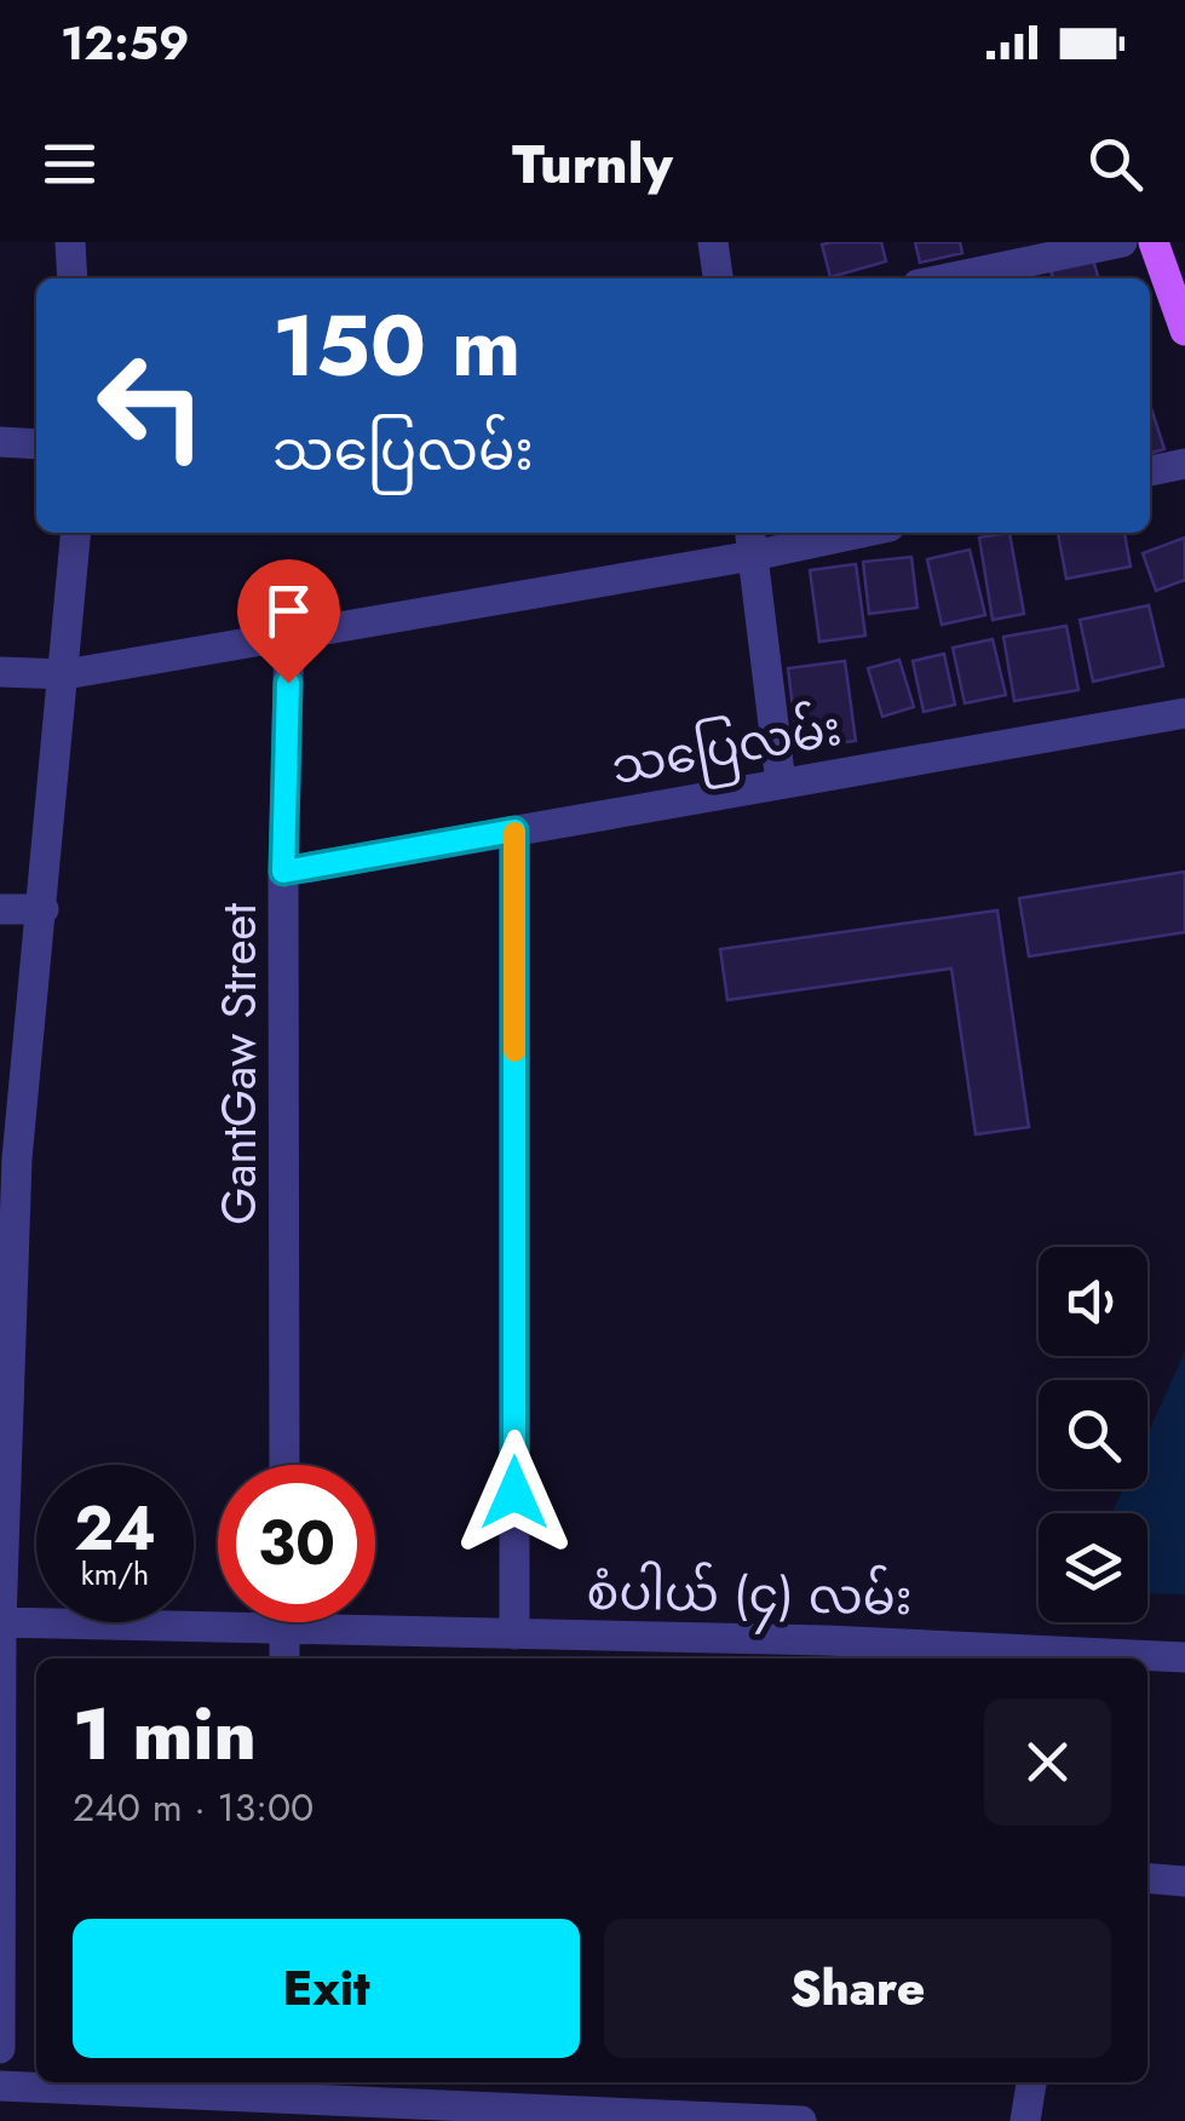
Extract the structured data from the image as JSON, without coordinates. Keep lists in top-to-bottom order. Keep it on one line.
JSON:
{"streets":{"street":["သပြေလမ်း","GantGaw Street","စံပါယ် (၄) လမ်း"]},"crossings":[["သပြေလမ်း","GantGaw Street"]],"page":{"status":"12:59","header":"Turnly","turn":["150 m","သပြေလမ်း"],"speed":"24 km/h","limit":"30","heading":["1 min","240 m · 13:00"],"buttons":["Exit","Share"]}}
